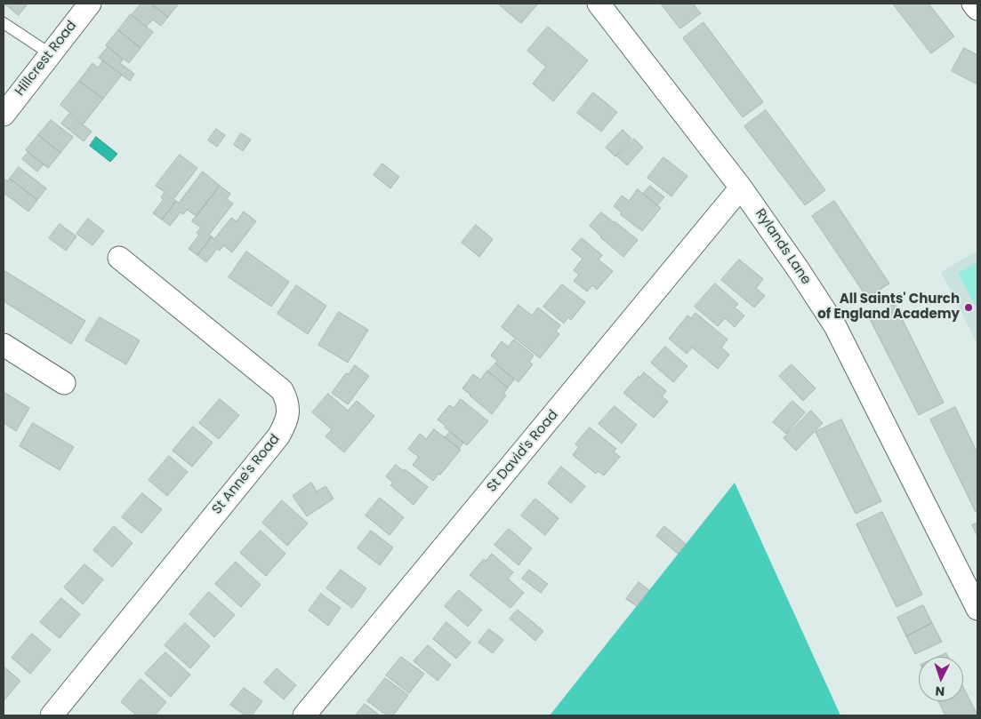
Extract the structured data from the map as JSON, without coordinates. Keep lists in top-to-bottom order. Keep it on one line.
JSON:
{"streets":{"street":["Hillcrest Road","Rylands Lane","St David's Road","St Anne's Road"]},"crossings":[["Rylands Lane","St David's Road"]],"places":["All Saints' Church of England Academy"],"north":"bottom"}
